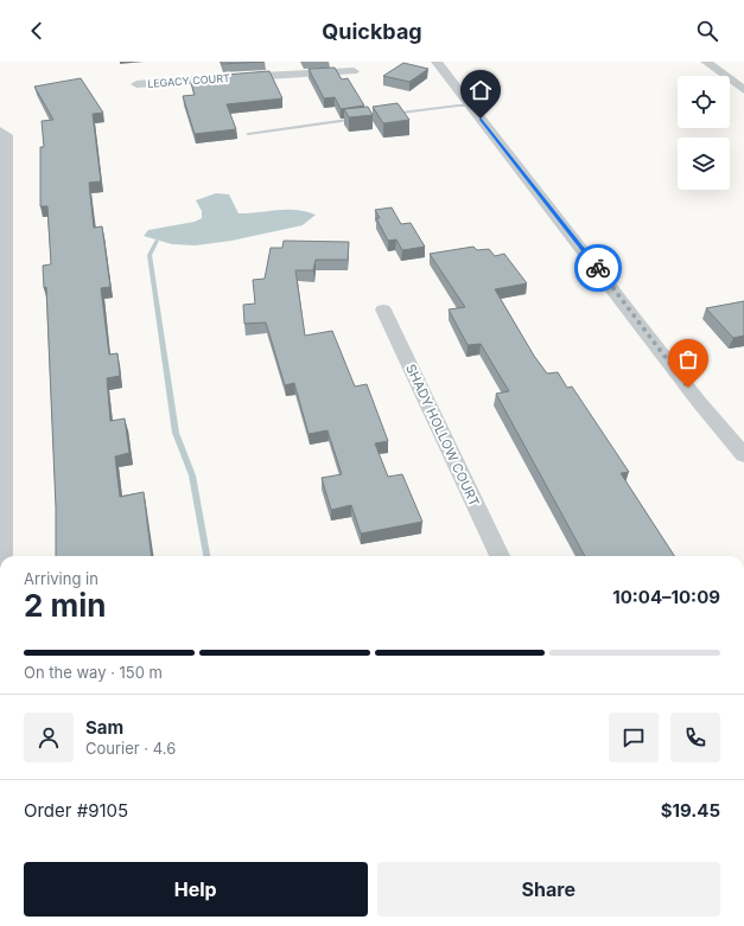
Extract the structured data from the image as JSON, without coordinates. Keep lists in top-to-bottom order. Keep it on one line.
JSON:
{"streets":{"street":["LEGACY COURT","SHADY HOLLOW COURT"]},"page":{"header":"Quickbag","heading":["2 min","Arriving in","10:04–10:09"],"panel":["Sam","Courier · 4.6","Order #9105","$19.45"],"bar":"On the way · 150 m","buttons":["Help","Share"]}}
